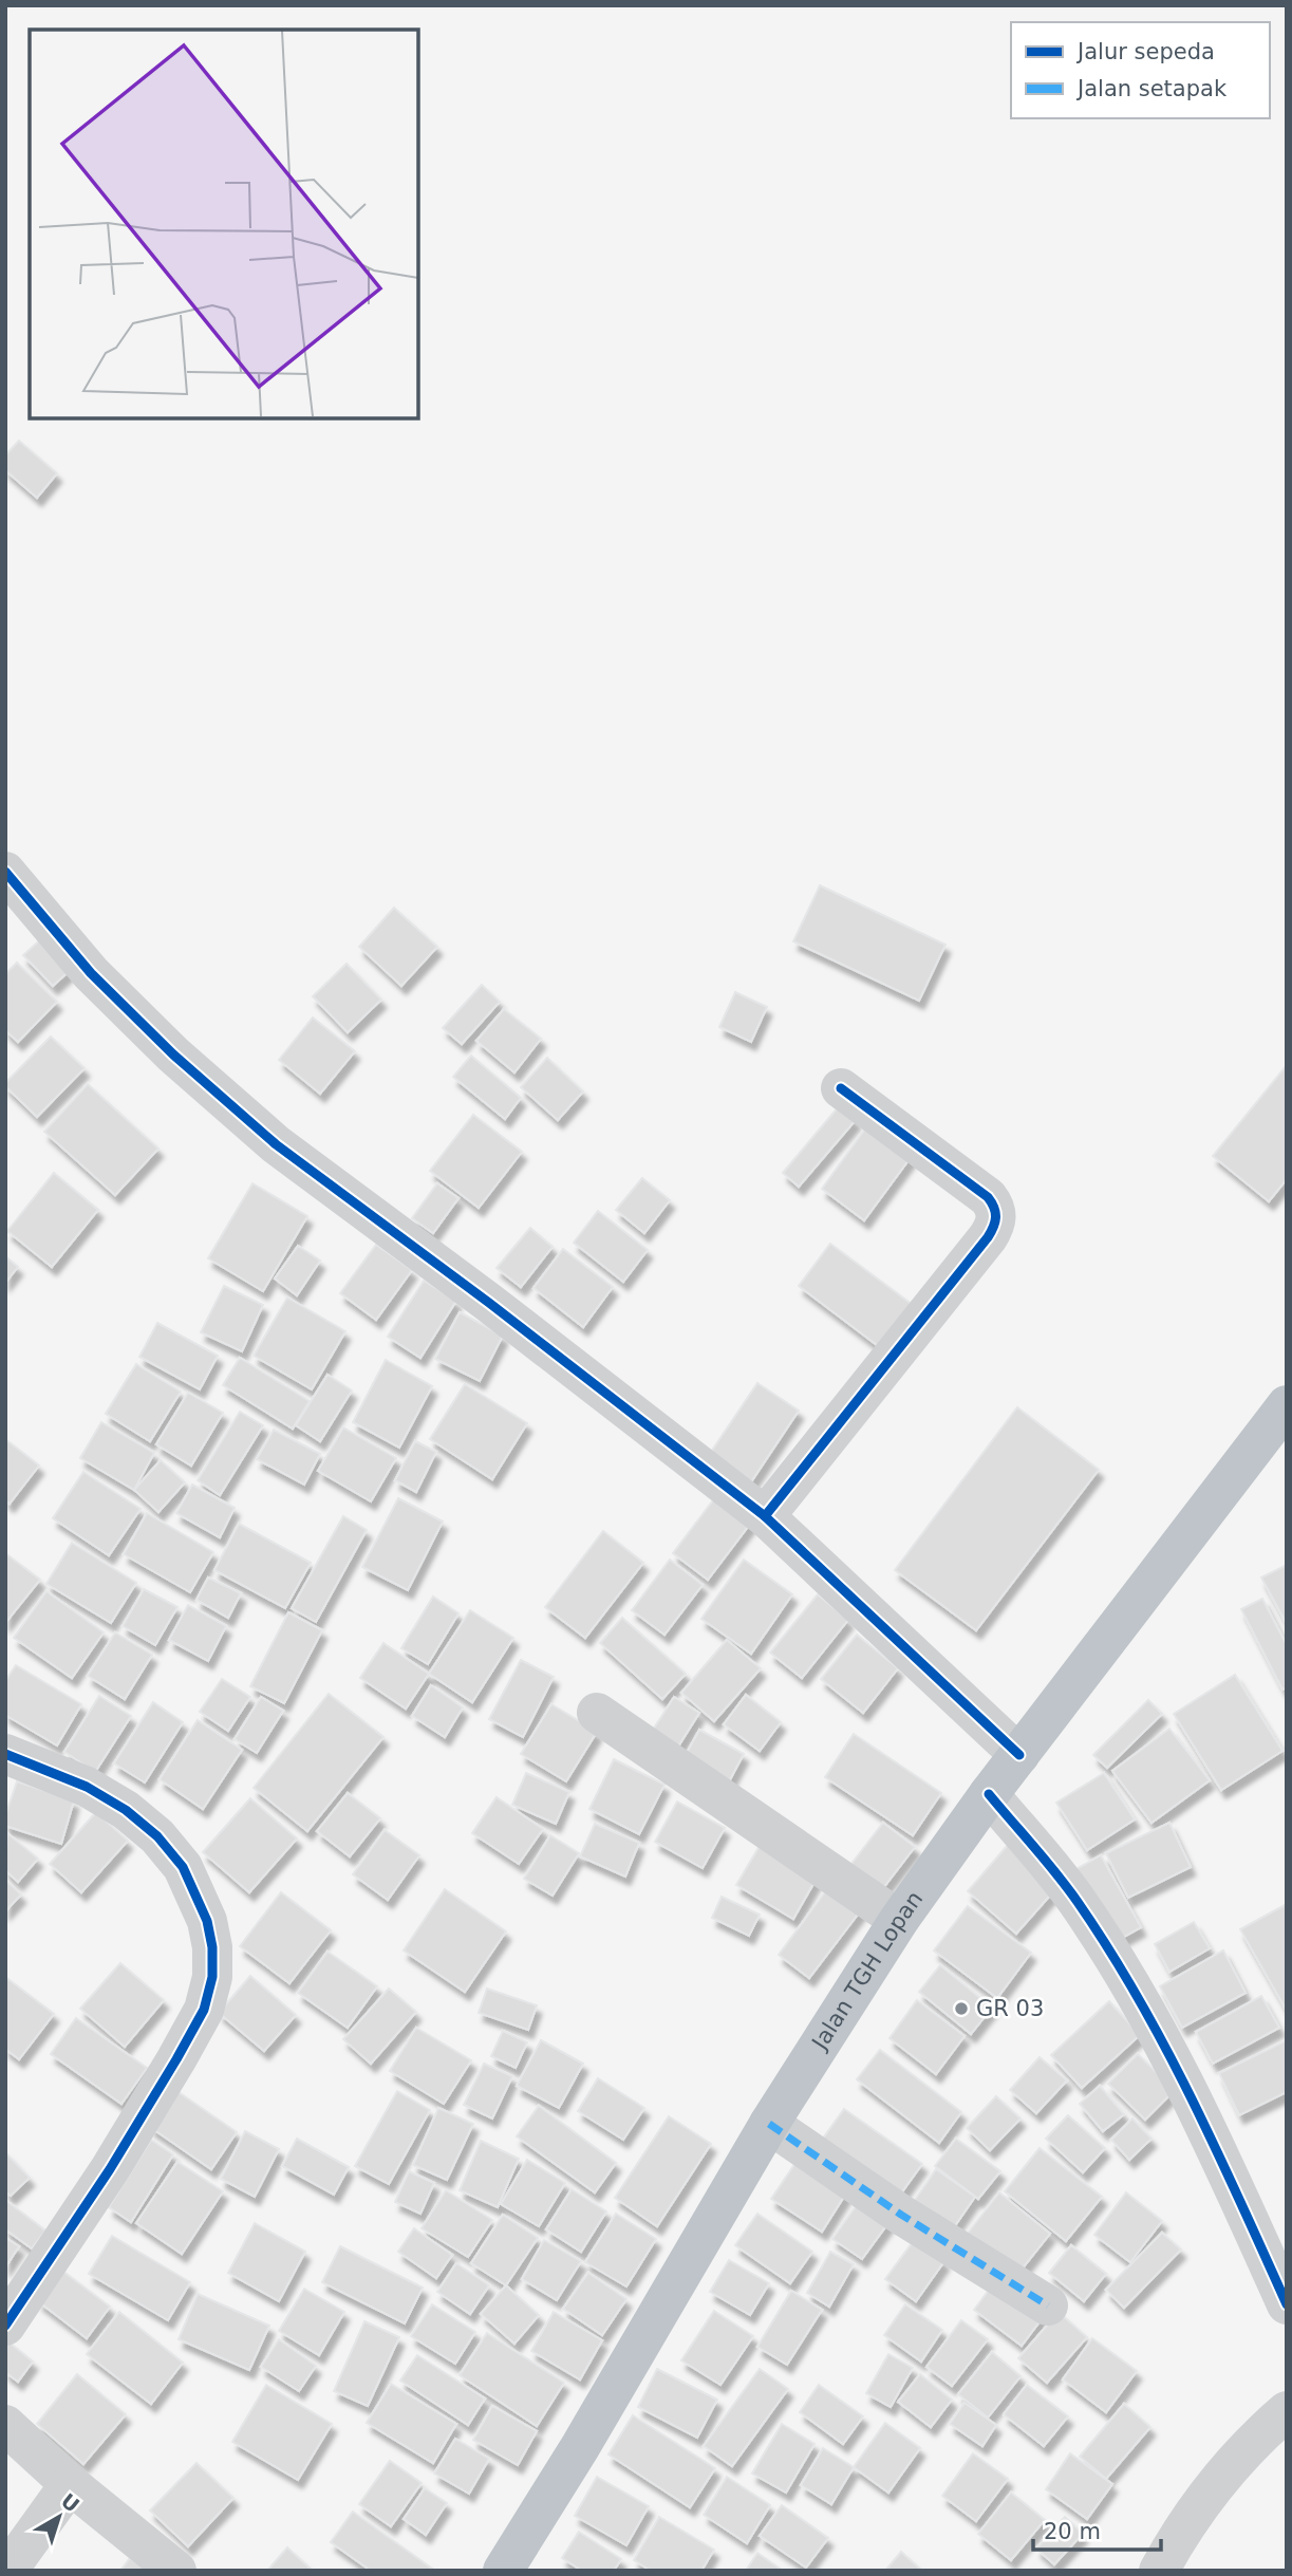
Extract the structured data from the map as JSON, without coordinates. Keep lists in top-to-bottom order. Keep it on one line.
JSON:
{"streets":{"highway":["Jalan TGH Lopan"]},"places":["GR 03"],"legend":["Jalur sepeda","Jalan setapak"],"scale_bar":"20 m","north":"top right"}
